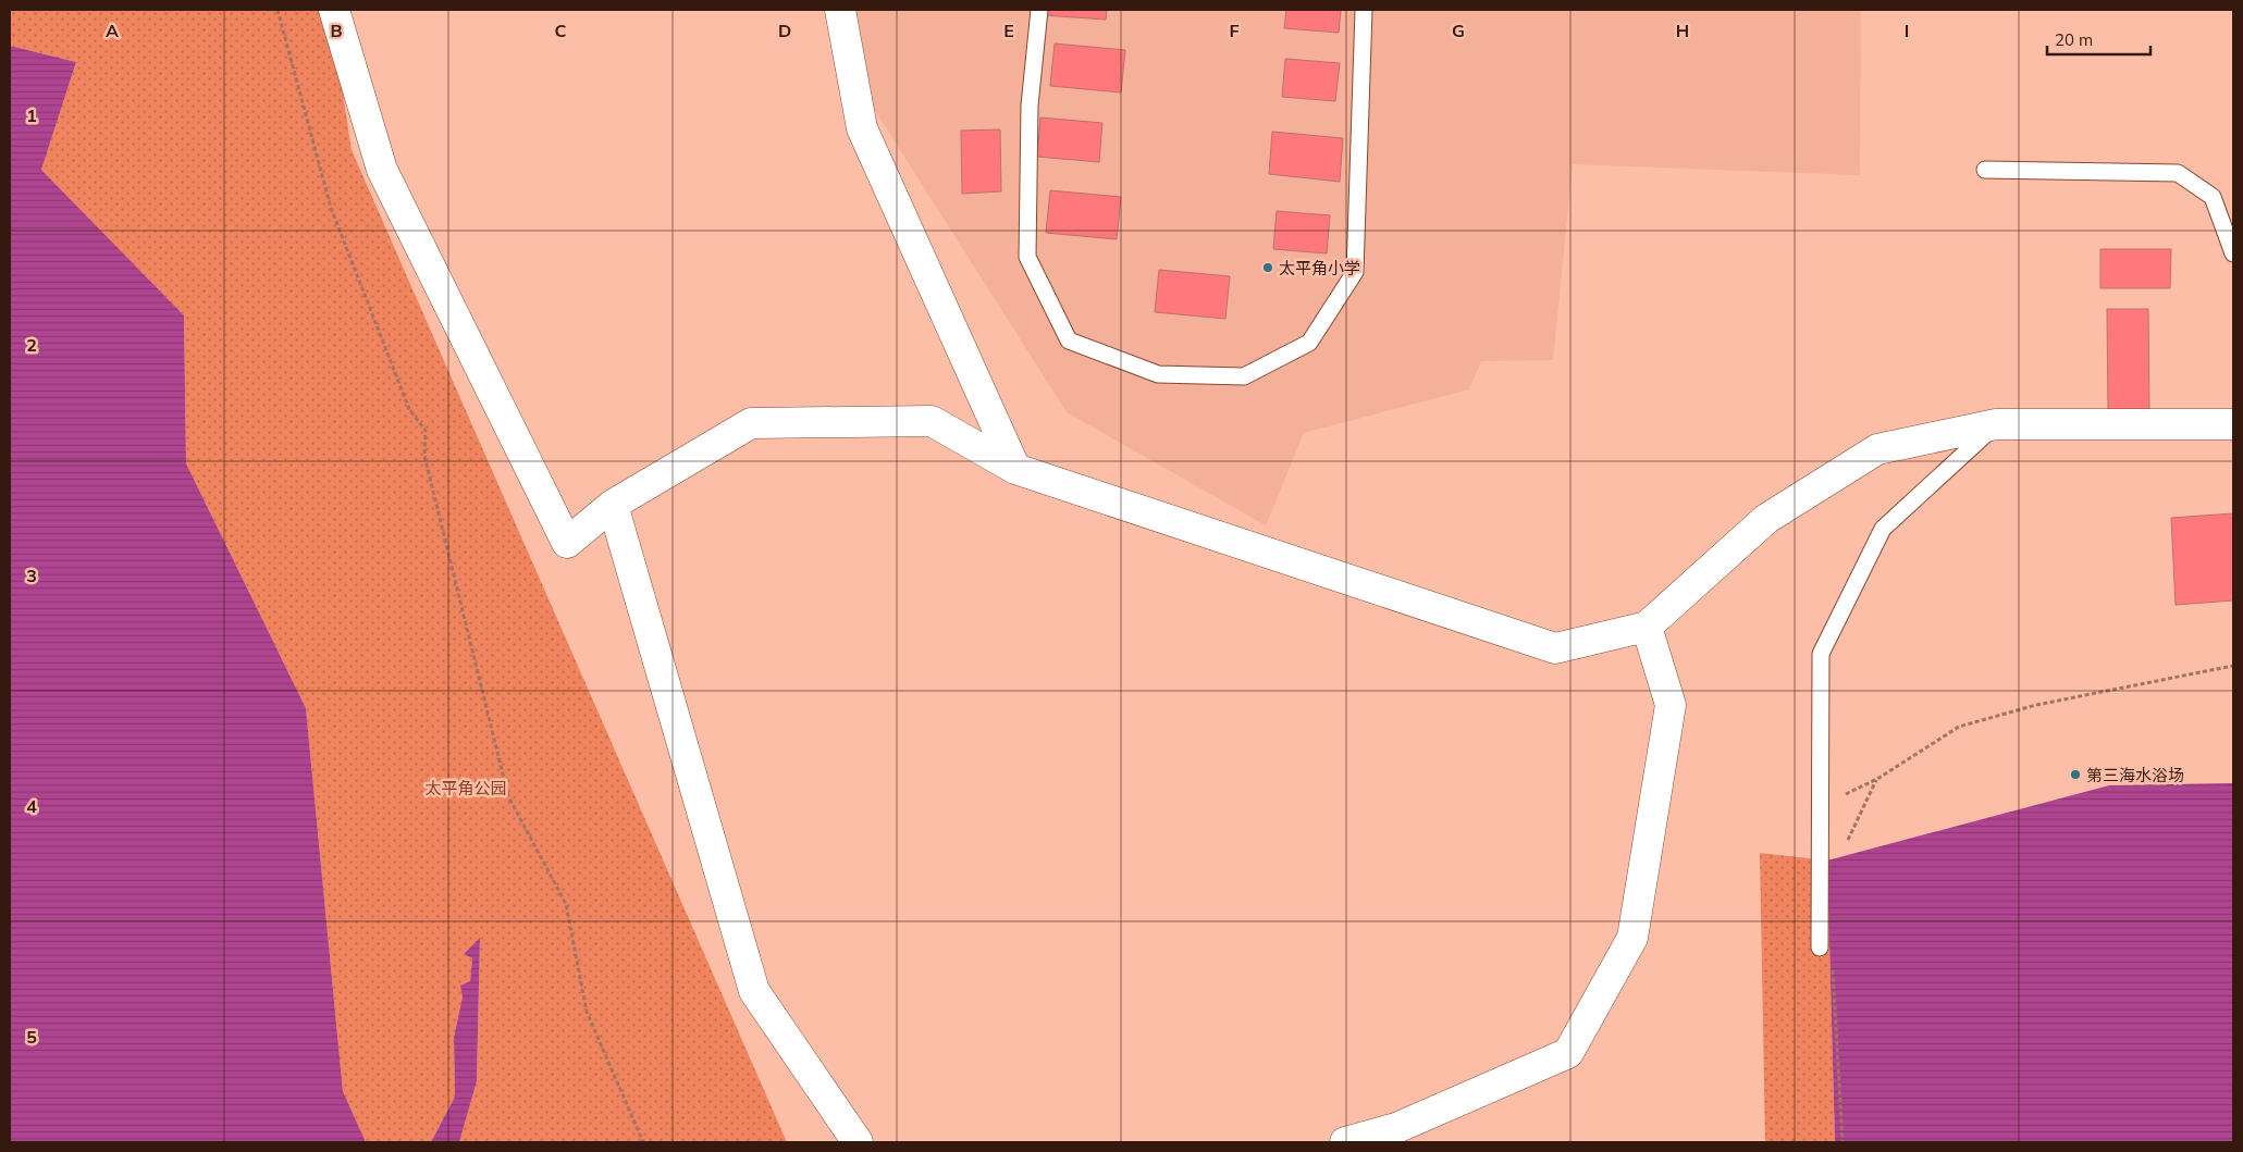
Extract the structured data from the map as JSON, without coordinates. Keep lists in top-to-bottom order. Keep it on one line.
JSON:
{"parks":["太平角公园"],"places":["太平角小学","第三海水浴场"],"scale_bar":"20 m","grid":{"columns":["A","B","C","D","E","F","G","H","I"],"rows":["1","2","3","4","5"]}}
